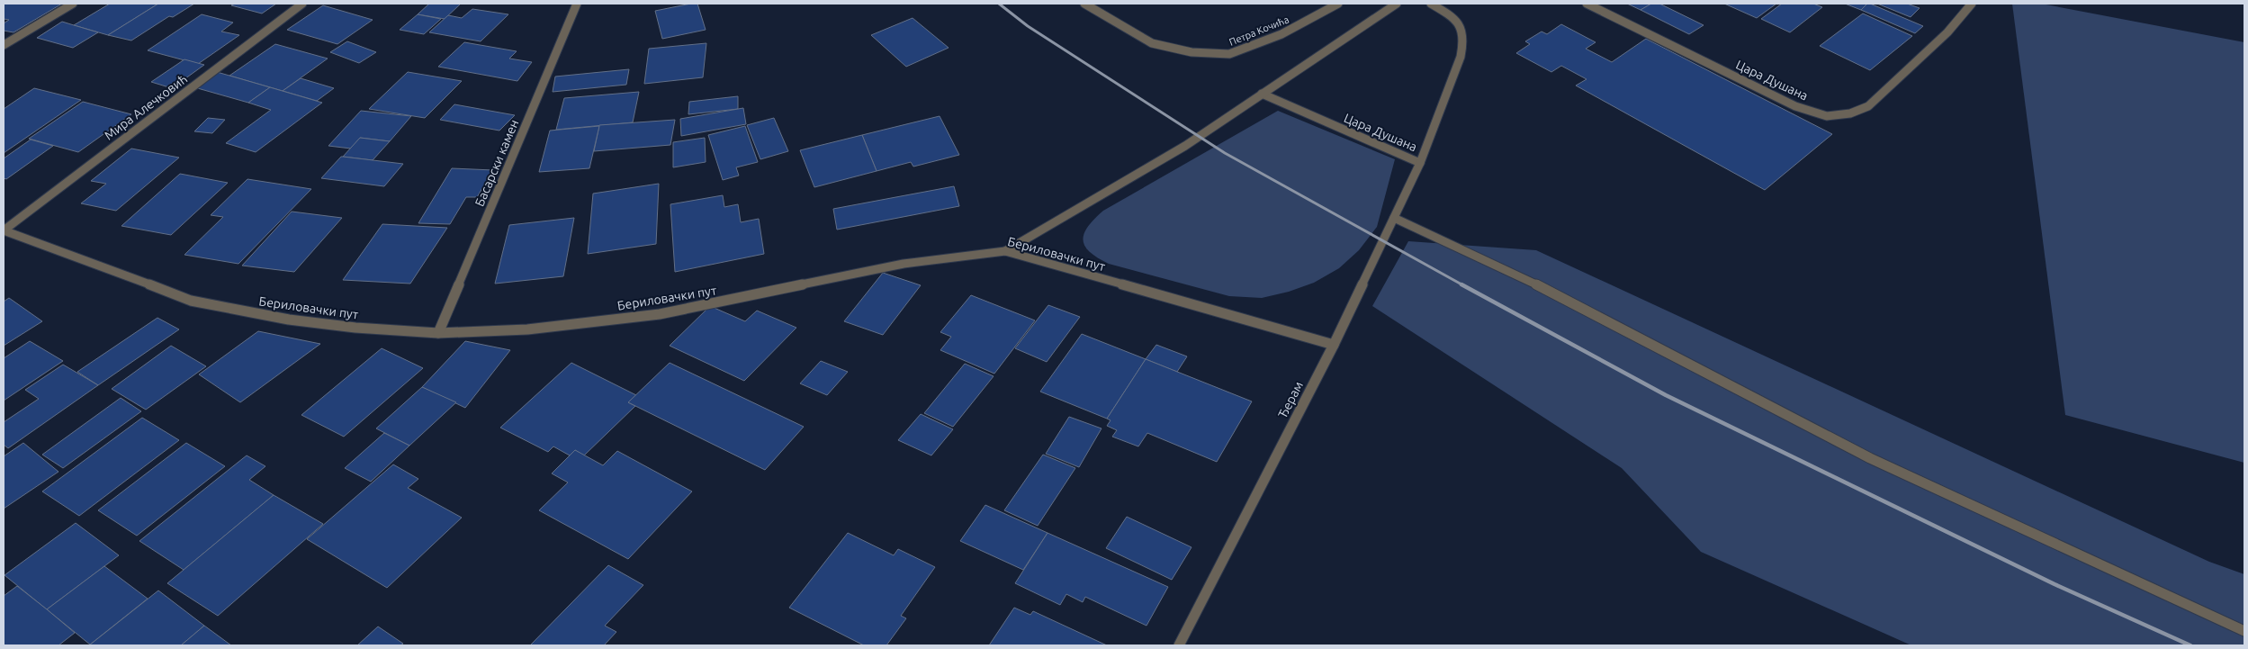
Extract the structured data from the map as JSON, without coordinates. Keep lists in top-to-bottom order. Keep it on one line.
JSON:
{"streets":{"street":["Петра Кочића","Цара Душана","Мира Алечковић","Басарски камен","Бериловачки пут","Ђерам"]},"crossings":[["Цара Душана","Ђерам"],["Мира Алечковић","Бериловачки пут"],["Басарски камен","Бериловачки пут"],["Бериловачки пут","Ђерам"]]}
